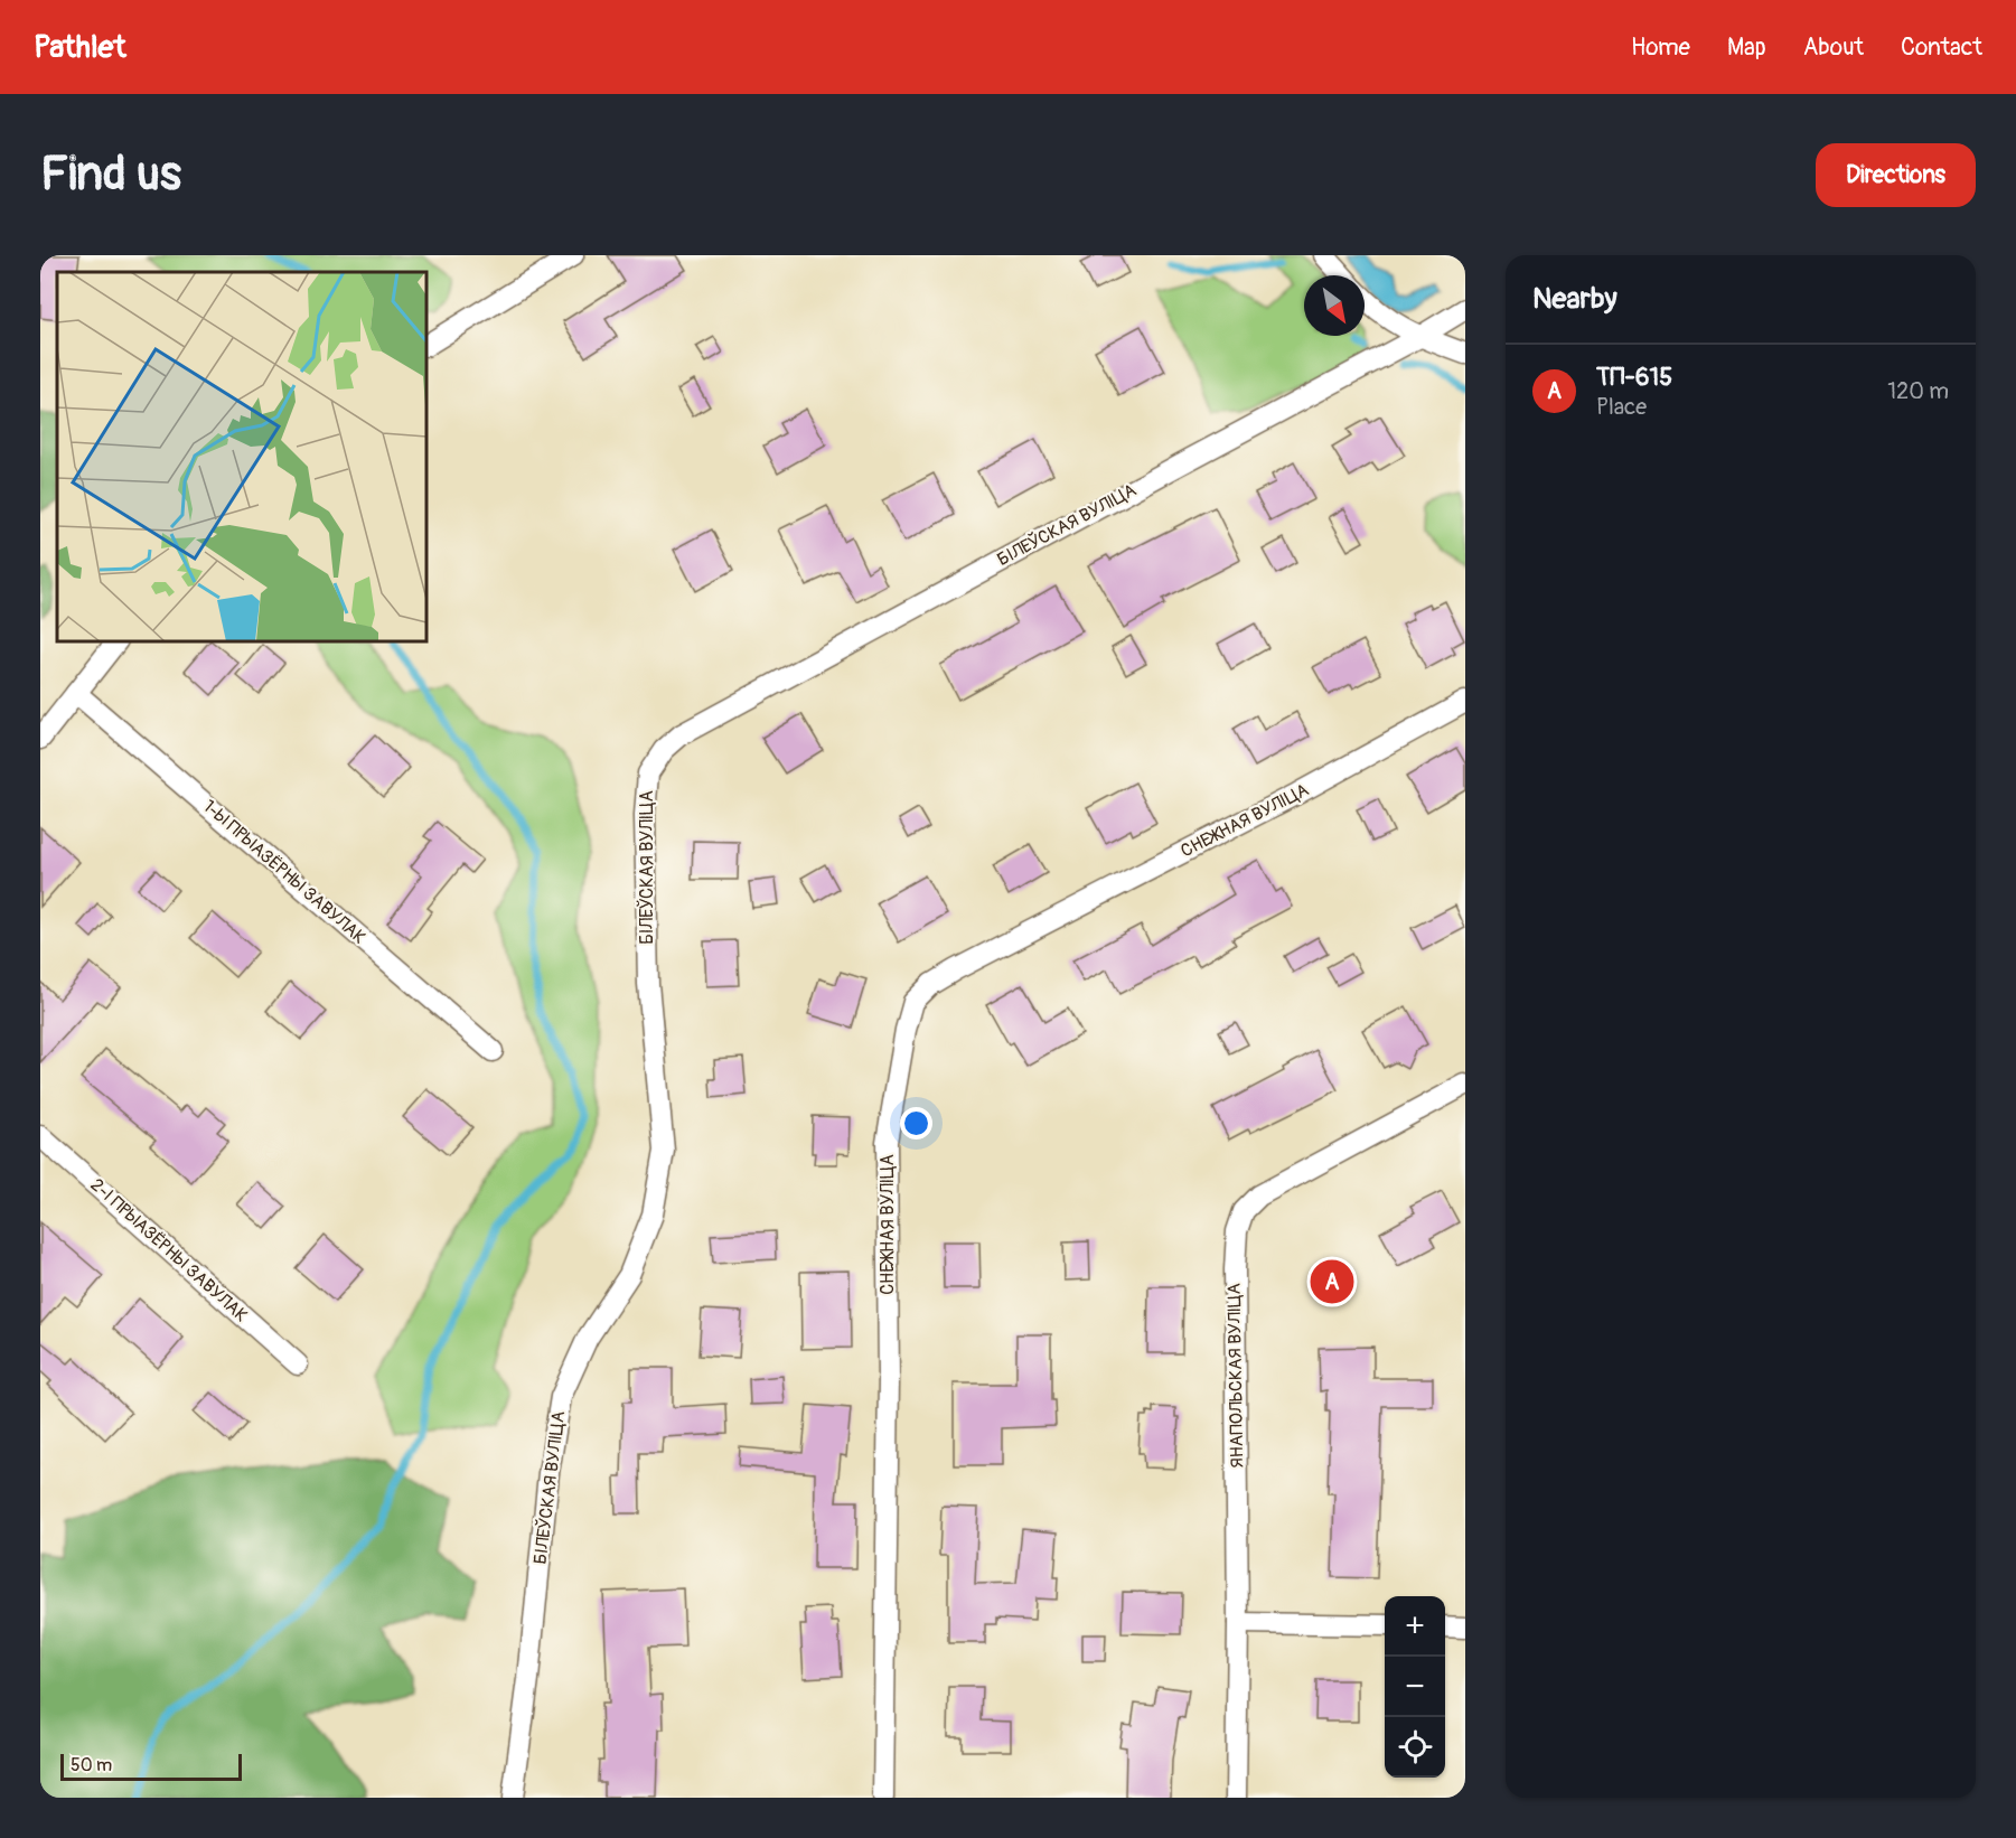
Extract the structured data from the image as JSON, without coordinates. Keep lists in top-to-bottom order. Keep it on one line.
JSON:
{"streets":{"street":["БІЛЕЎСКАЯ ВУЛІЦА","СНЕЖНАЯ ВУЛІЦА","1-Ы ПРЫАЗЁРНЫ ЗАВУЛАК","2-І ПРЫАЗЁРНЫ ЗАВУЛАК","ЯНАПОЛЬСКАЯ ВУЛІЦА"]},"scale_bar":"50 m","north":"bottom right","page":{"header":"Pathlet","nav":["Home","Map","About","Contact"],"buttons":"Directions","title":"Find us","heading":"Nearby","list":[{"mark":"A","name":"ТП-615","note":"Place","value":"120 m"}],"pins":"A","map_buttons":["+","−"],"scale":"50 m"}}
